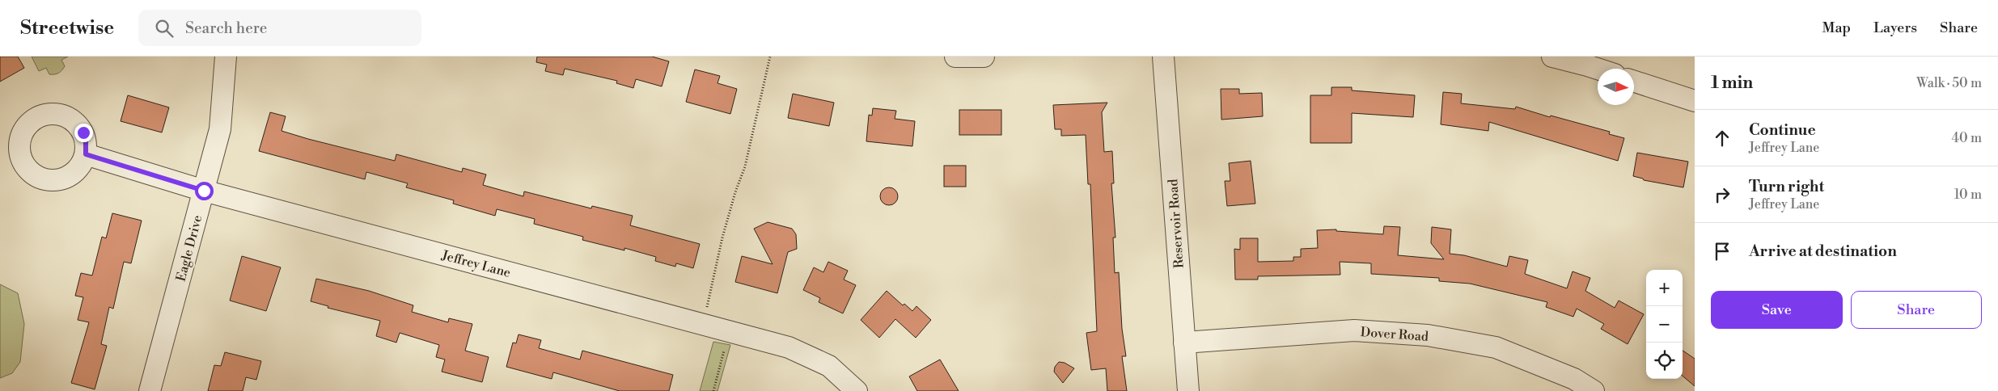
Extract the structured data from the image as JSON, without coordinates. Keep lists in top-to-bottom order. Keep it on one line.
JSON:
{"streets":{"street":["Reservoir Road","Eagle Drive","Jeffrey Lane","Dover Road"]},"crossings":[["Reservoir Road","Dover Road"],["Eagle Drive","Jeffrey Lane"]],"north":"right","page":{"header":"Streetwise","search":"Search here","nav":["Map","Layers","Share"],"heading":["1 min","Walk · 50 m"],"list":[["Continue","Jeffrey Lane","40 m"],["Turn right","Jeffrey Lane","10 m"],"Arrive at destination"],"map_buttons":["+","−"],"buttons":["Save","Share"]}}
